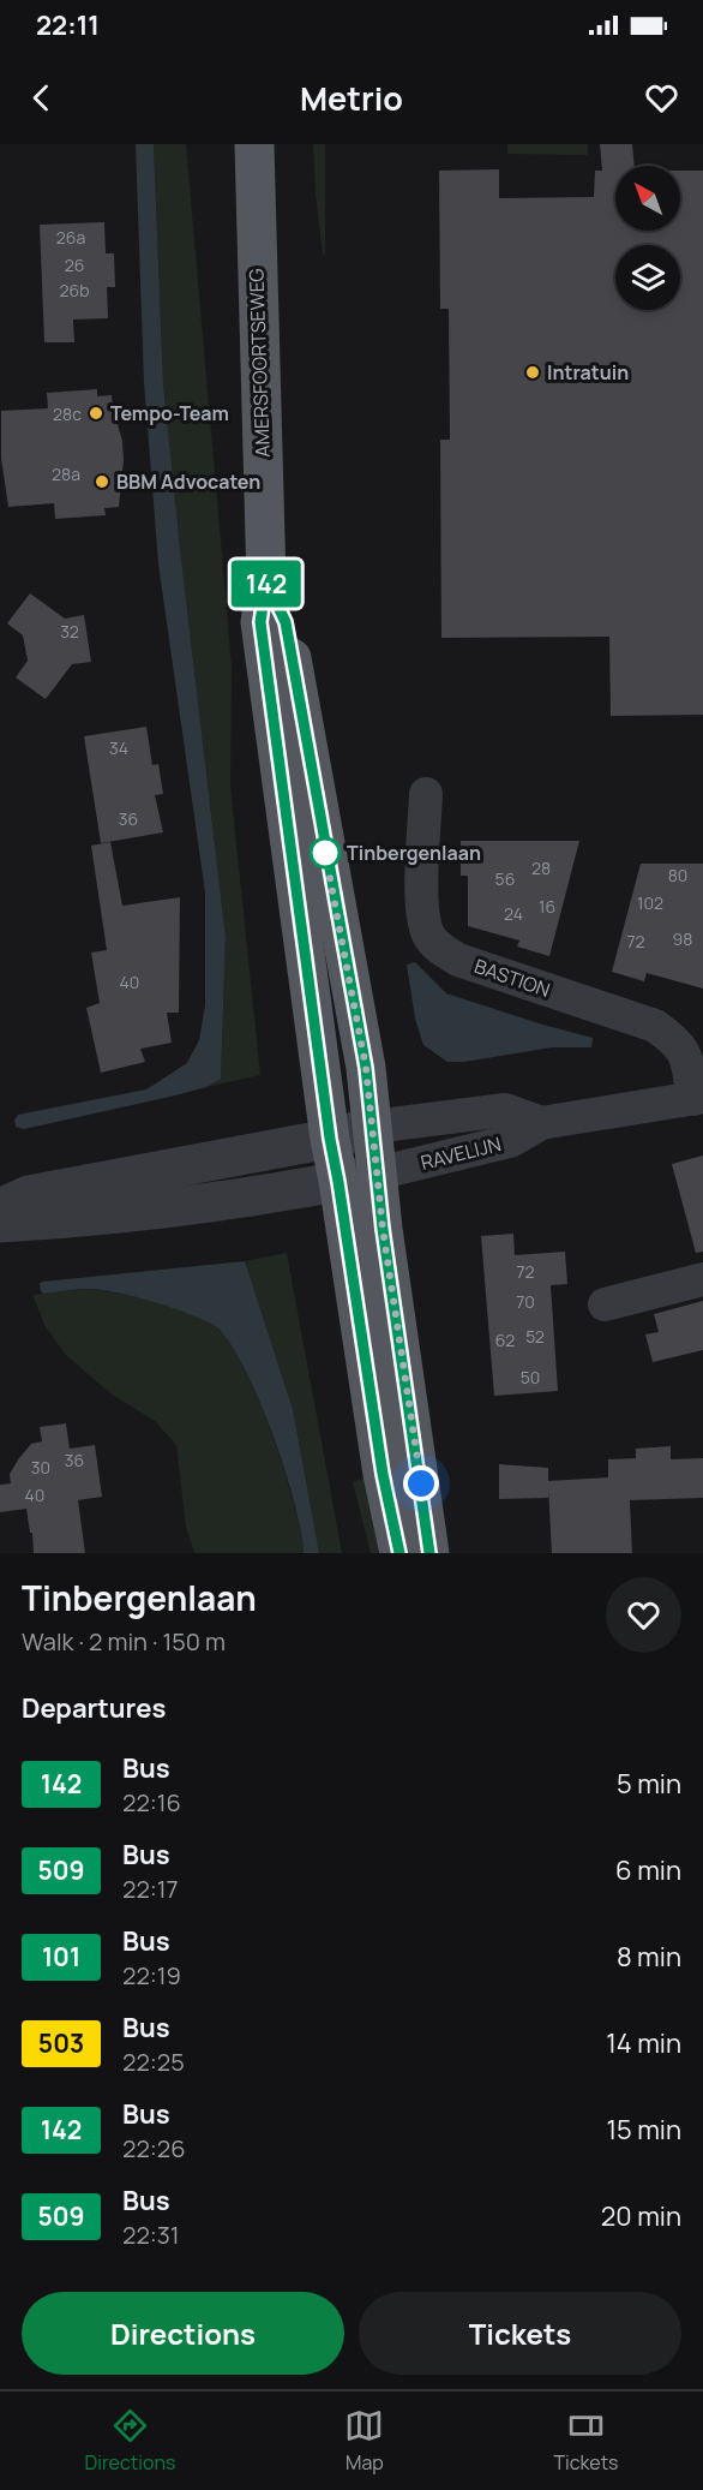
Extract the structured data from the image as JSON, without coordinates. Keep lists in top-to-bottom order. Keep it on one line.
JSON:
{"streets":{"main road":["AMERSFOORTSEWEG"],"street":["BASTION","RAVELIJN"]},"crossings":[["AMERSFOORTSEWEG","RAVELIJN"],["BASTION","RAVELIJN"]],"places":["Intratuin","Tempo-Team","BBM Advocaten","Tinbergenlaan"],"lines":["bus line 142"],"house_numbers":["26a","26","26b","28c","28a","32","34","36","28","80","56","102","16","24","98","72","40","72","70","52","62","50","36","30","40"],"north":"top left","page":{"status":"22:11","header":"Metrio","on_map":"142","heading":[["Tinbergenlaan","Walk · 2 min · 150 m"],"Departures"],"list":[{"mark":"142","name":"Bus","note":"22:16","value":"5 min"},{"mark":"509","name":"Bus","note":"22:17","value":"6 min"},{"mark":"101","name":"Bus","note":"22:19","value":"8 min"},{"mark":"503","name":"Bus","note":"22:25","value":"14 min"},{"mark":"142","name":"Bus","note":"22:26","value":"15 min"},{"mark":"509","name":"Bus","note":"22:31","value":"20 min"}],"buttons":["Directions","Tickets"],"tabs":["Directions","Map","Tickets"]}}
